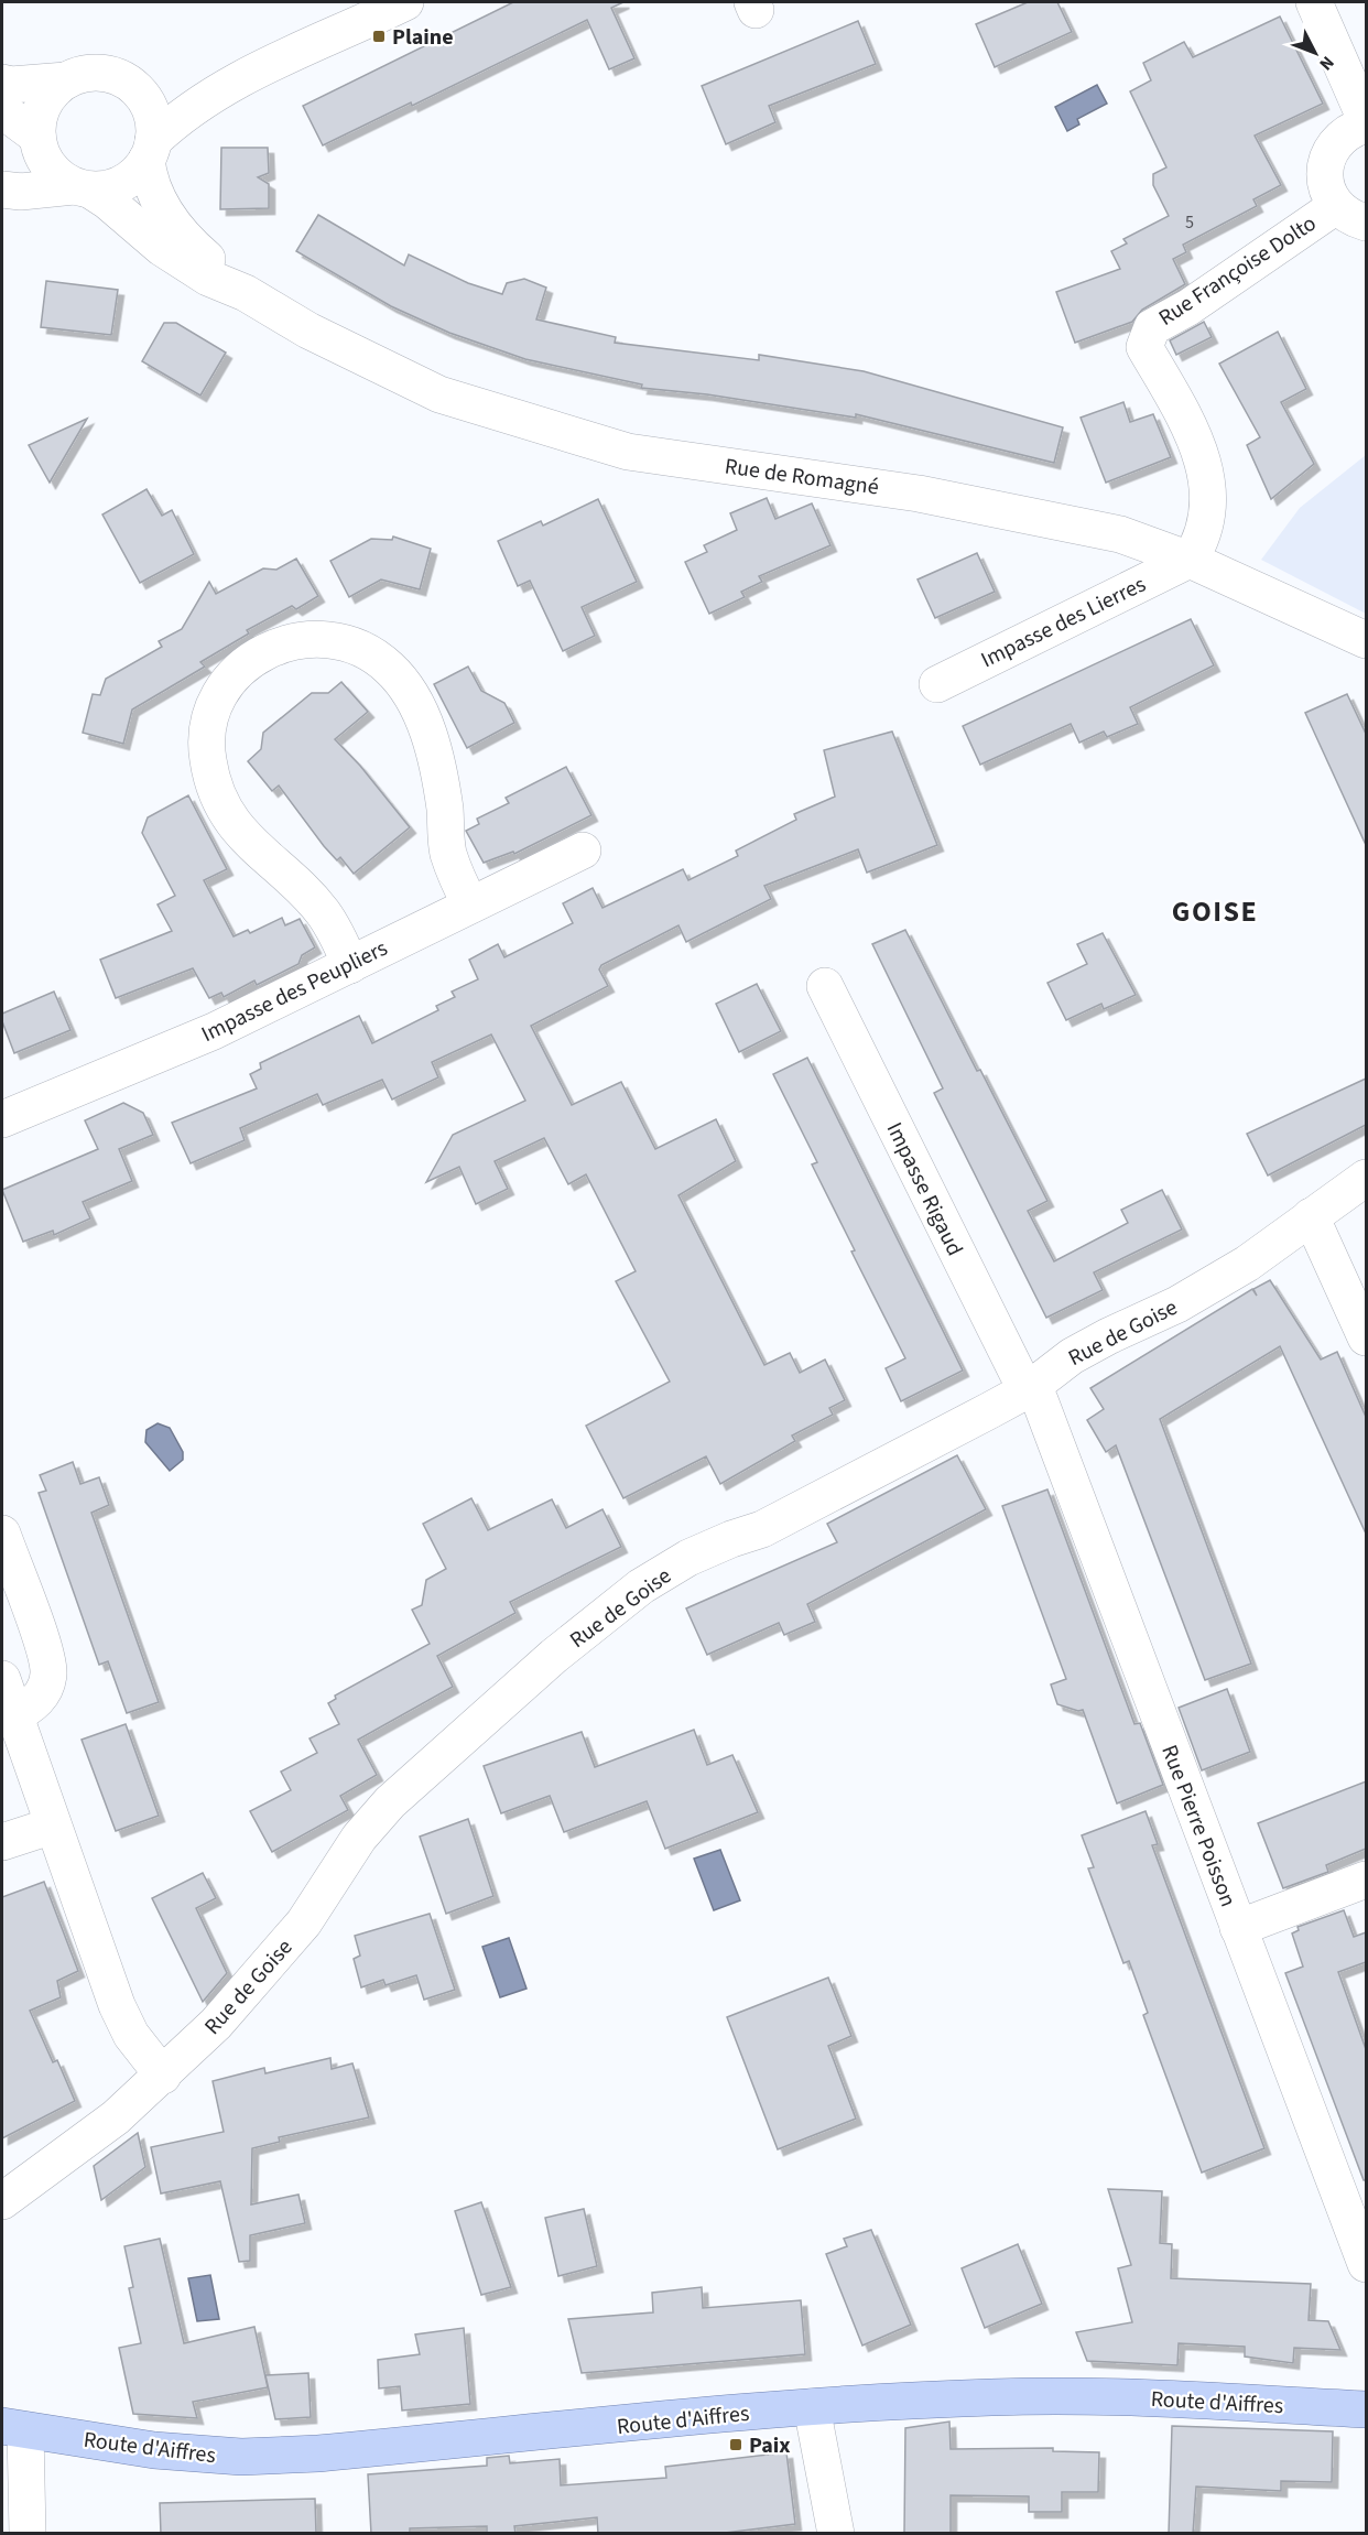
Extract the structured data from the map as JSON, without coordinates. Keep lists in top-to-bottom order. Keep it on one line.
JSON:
{"streets":{"main road":["Route d'Aiffres"],"street":["Rue Françoise Dolto","Rue de Romagné","Impasse des Lierres","Impasse des Peupliers","Impasse Rigaud","Rue de Goise","Rue Pierre Poisson"]},"crossings":[["Rue Françoise Dolto","Rue de Romagné"],["Rue Françoise Dolto","Impasse des Lierres"],["Rue de Romagné","Impasse des Lierres"],["Impasse Rigaud","Rue de Goise"],["Impasse Rigaud","Rue Pierre Poisson"],["Rue de Goise","Rue Pierre Poisson"]],"districts":["GOISE"],"places":{"transit":["Plaine","Paix"]},"house_numbers":["5"],"north":"bottom right"}
